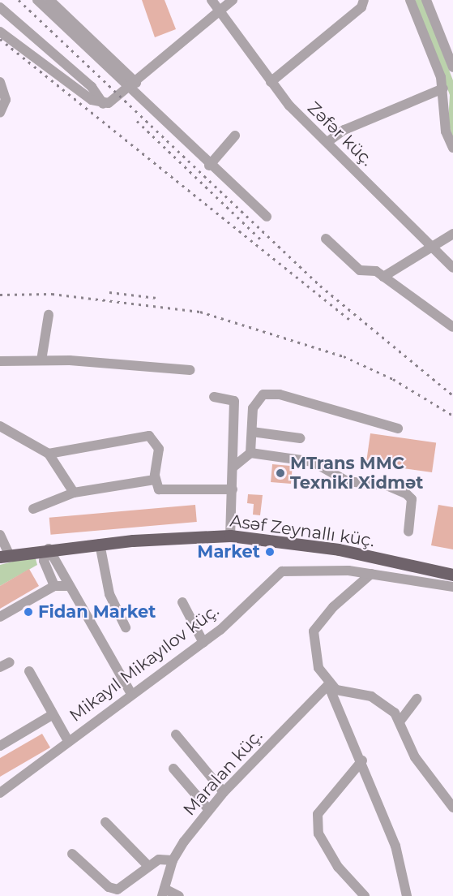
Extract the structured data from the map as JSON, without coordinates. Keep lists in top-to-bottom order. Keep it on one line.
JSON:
{"streets":{"main road":["Asəf Zeynallı küç."],"street":["Zəfər küç.","Mikayıl Mikayılov küç.","Maralan küç."]},"places":["MTrans MMC Texniki Xidmət","Market","Fidan Market"]}
